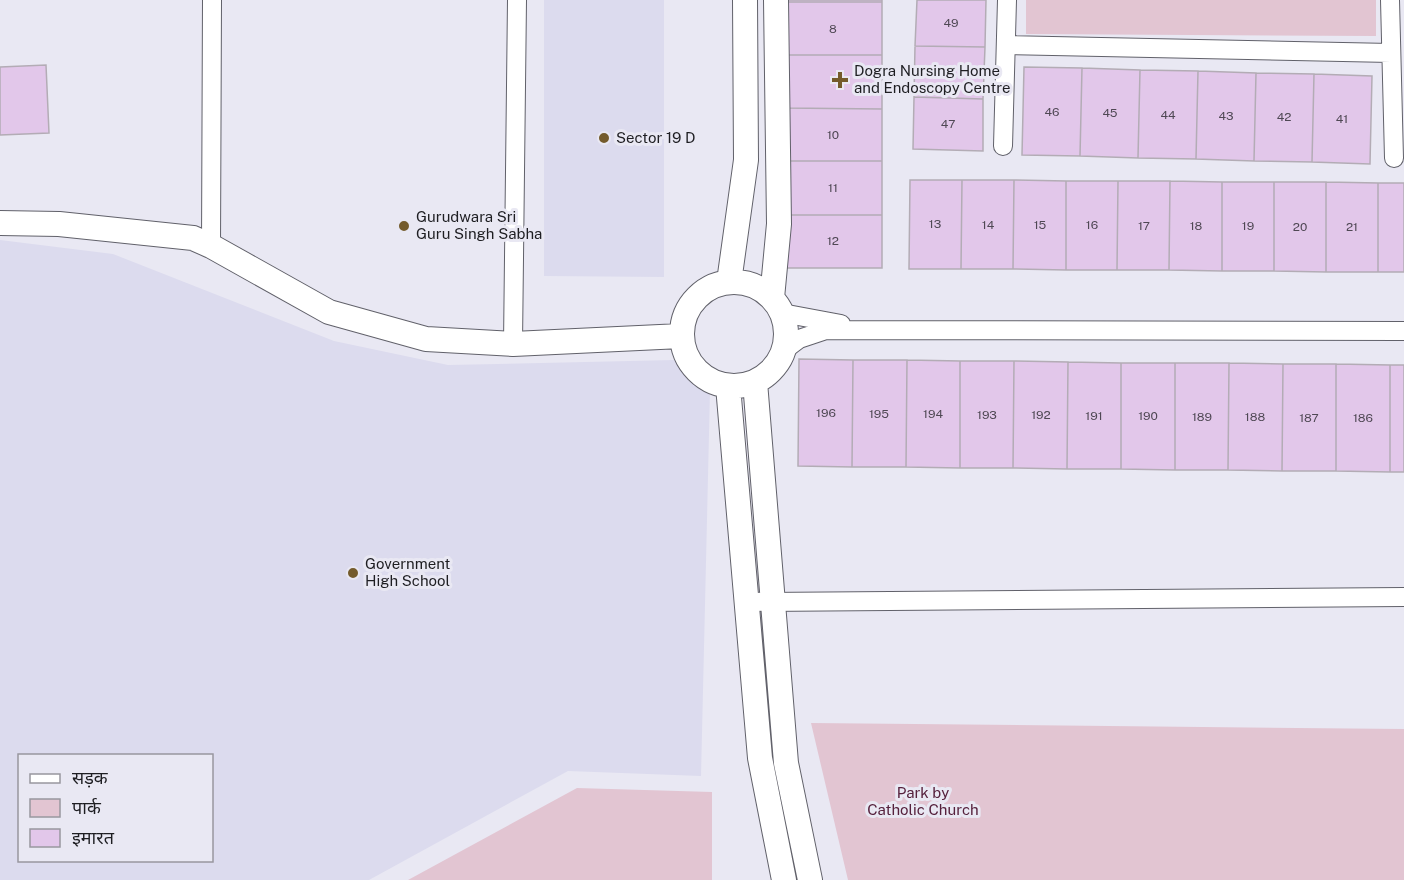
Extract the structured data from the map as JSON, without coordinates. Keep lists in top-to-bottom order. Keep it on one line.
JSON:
{"parks":["Park by Catholic Church"],"places":{"health":["Dogra Nursing Home and Endoscopy Centre"],"other":["Sector 19 D","Gurudwara Sri Guru Singh Sabha","Government High School"]},"house_numbers":["49","8","46","45","44","43","42","41","47","10","11","13","14","15","16","17","18","19","20","21","12","196","195","194","193","192","191","190","189","188","187","186"],"legend":["सड़क","पार्क","इमारत"]}
